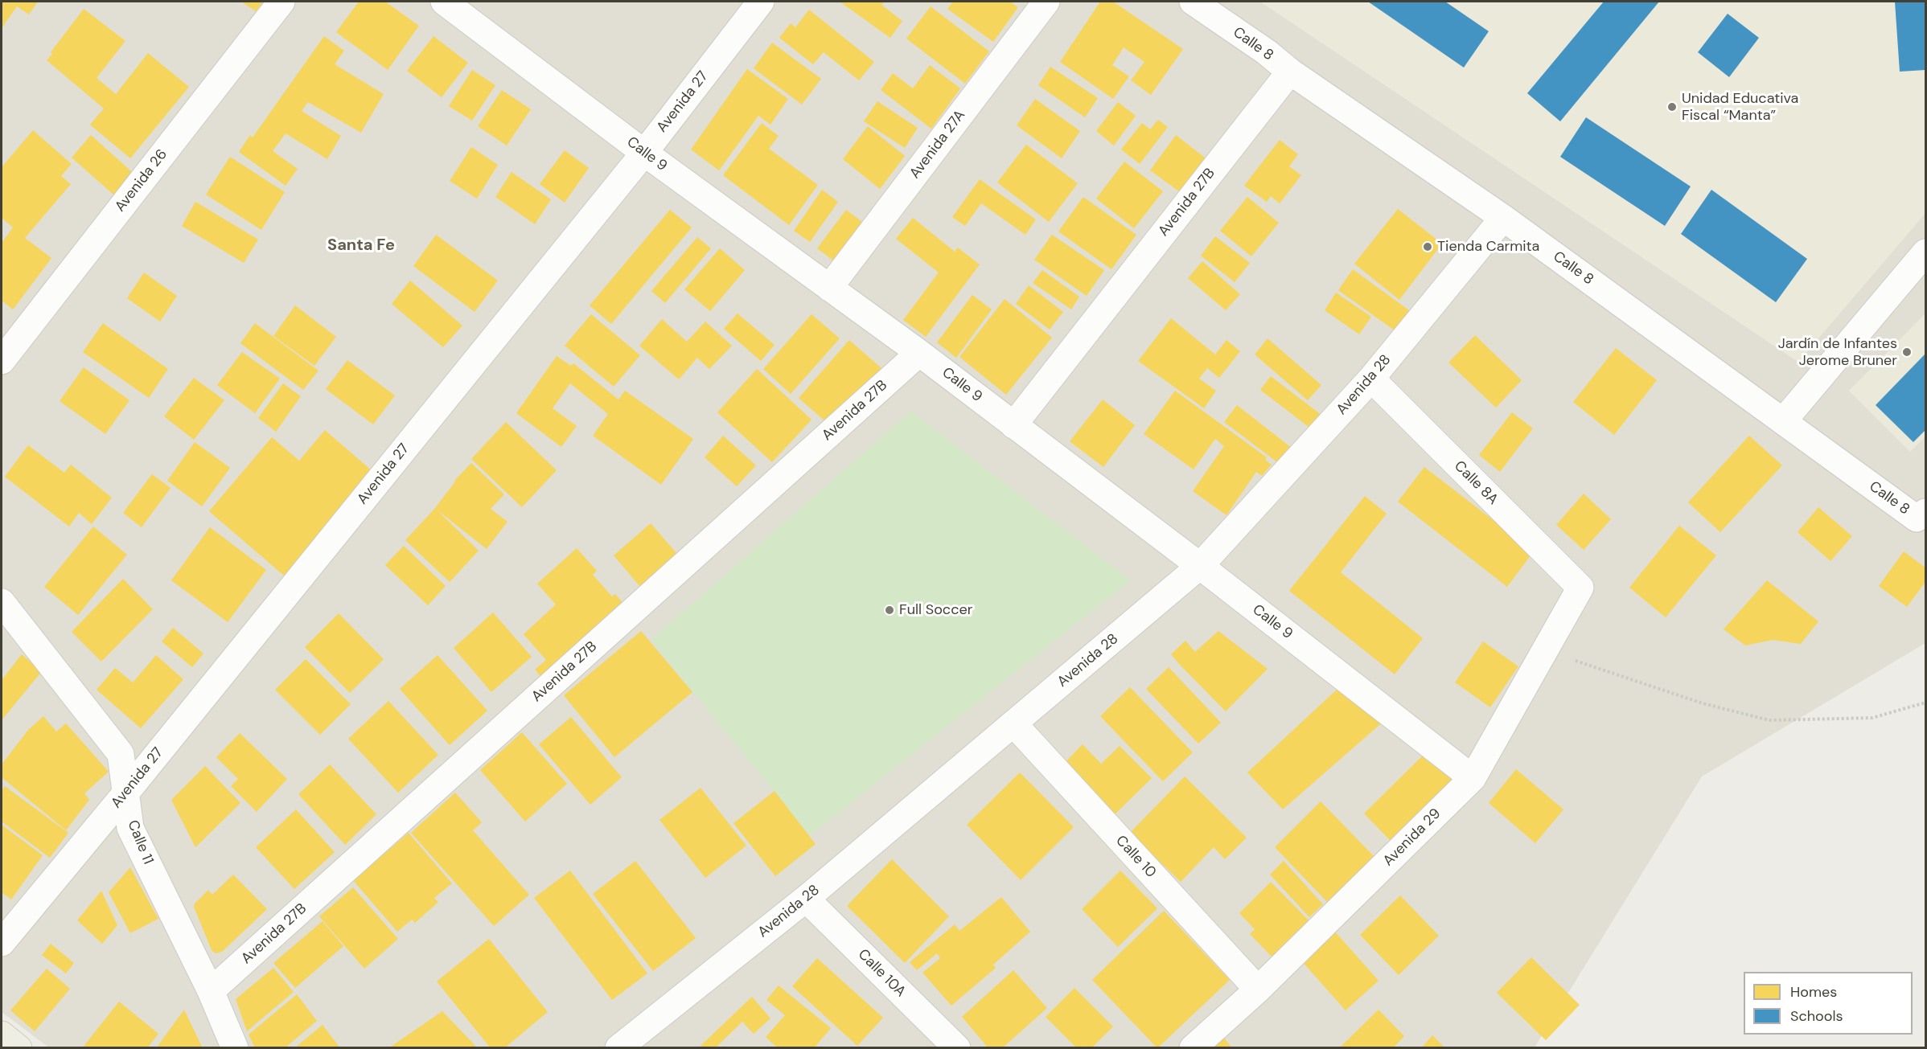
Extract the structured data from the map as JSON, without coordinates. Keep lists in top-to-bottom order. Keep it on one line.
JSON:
{"streets":{"street":["Calle 8","Avenida 27","Avenida 27A","Calle 9","Avenida 26","Avenida 27B","Avenida 28","Calle 8A","Avenida 29","Calle 11","Calle 10","Calle 10A"]},"crossings":[["Calle 8","Avenida 27B"],["Calle 8","Avenida 28"],["Avenida 27","Calle 9"],["Avenida 27","Calle 11"],["Avenida 27A","Calle 9"],["Calle 9","Avenida 27B"],["Calle 9","Avenida 28"],["Calle 9","Avenida 29"],["Avenida 27B","Calle 11"],["Avenida 28","Calle 8A"],["Avenida 28","Calle 10"],["Avenida 28","Calle 10A"],["Calle 8A","Avenida 29"],["Avenida 29","Calle 10"]],"districts":["Santa Fe"],"places":["Unidad Educativa Fiscal “Manta”","Tienda Carmita","Jardín de Infantes Jerome Bruner","Full Soccer"],"legend":["Homes","Schools"]}
